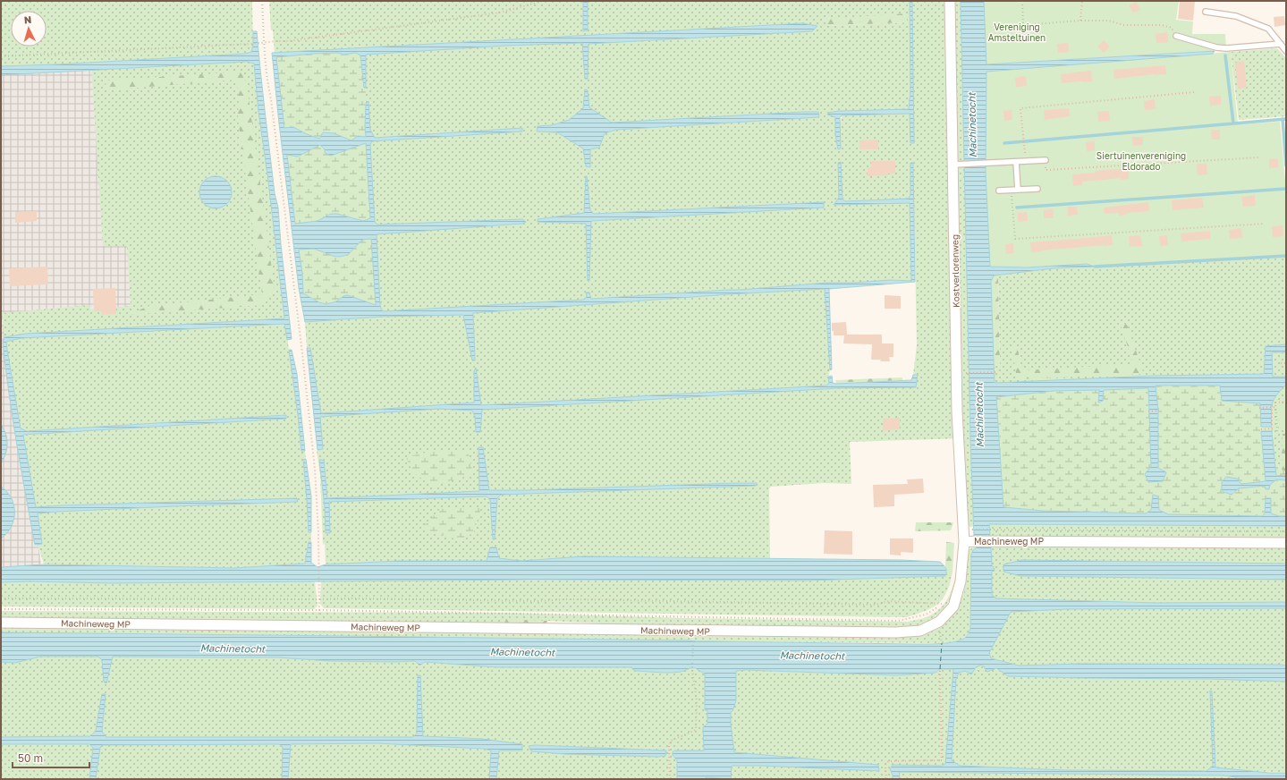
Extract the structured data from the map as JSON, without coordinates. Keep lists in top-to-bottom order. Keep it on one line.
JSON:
{"streets":{"street":["Kostverlorenweg","Machineweg MP"]},"crossings":[["Kostverlorenweg","Machineweg MP"]],"water":["Machinetocht"],"parks":["Vereniging Amsteltuinen","Siertuinenvereniging Eldorado"],"scale_bar":"50 m","north":"top"}
